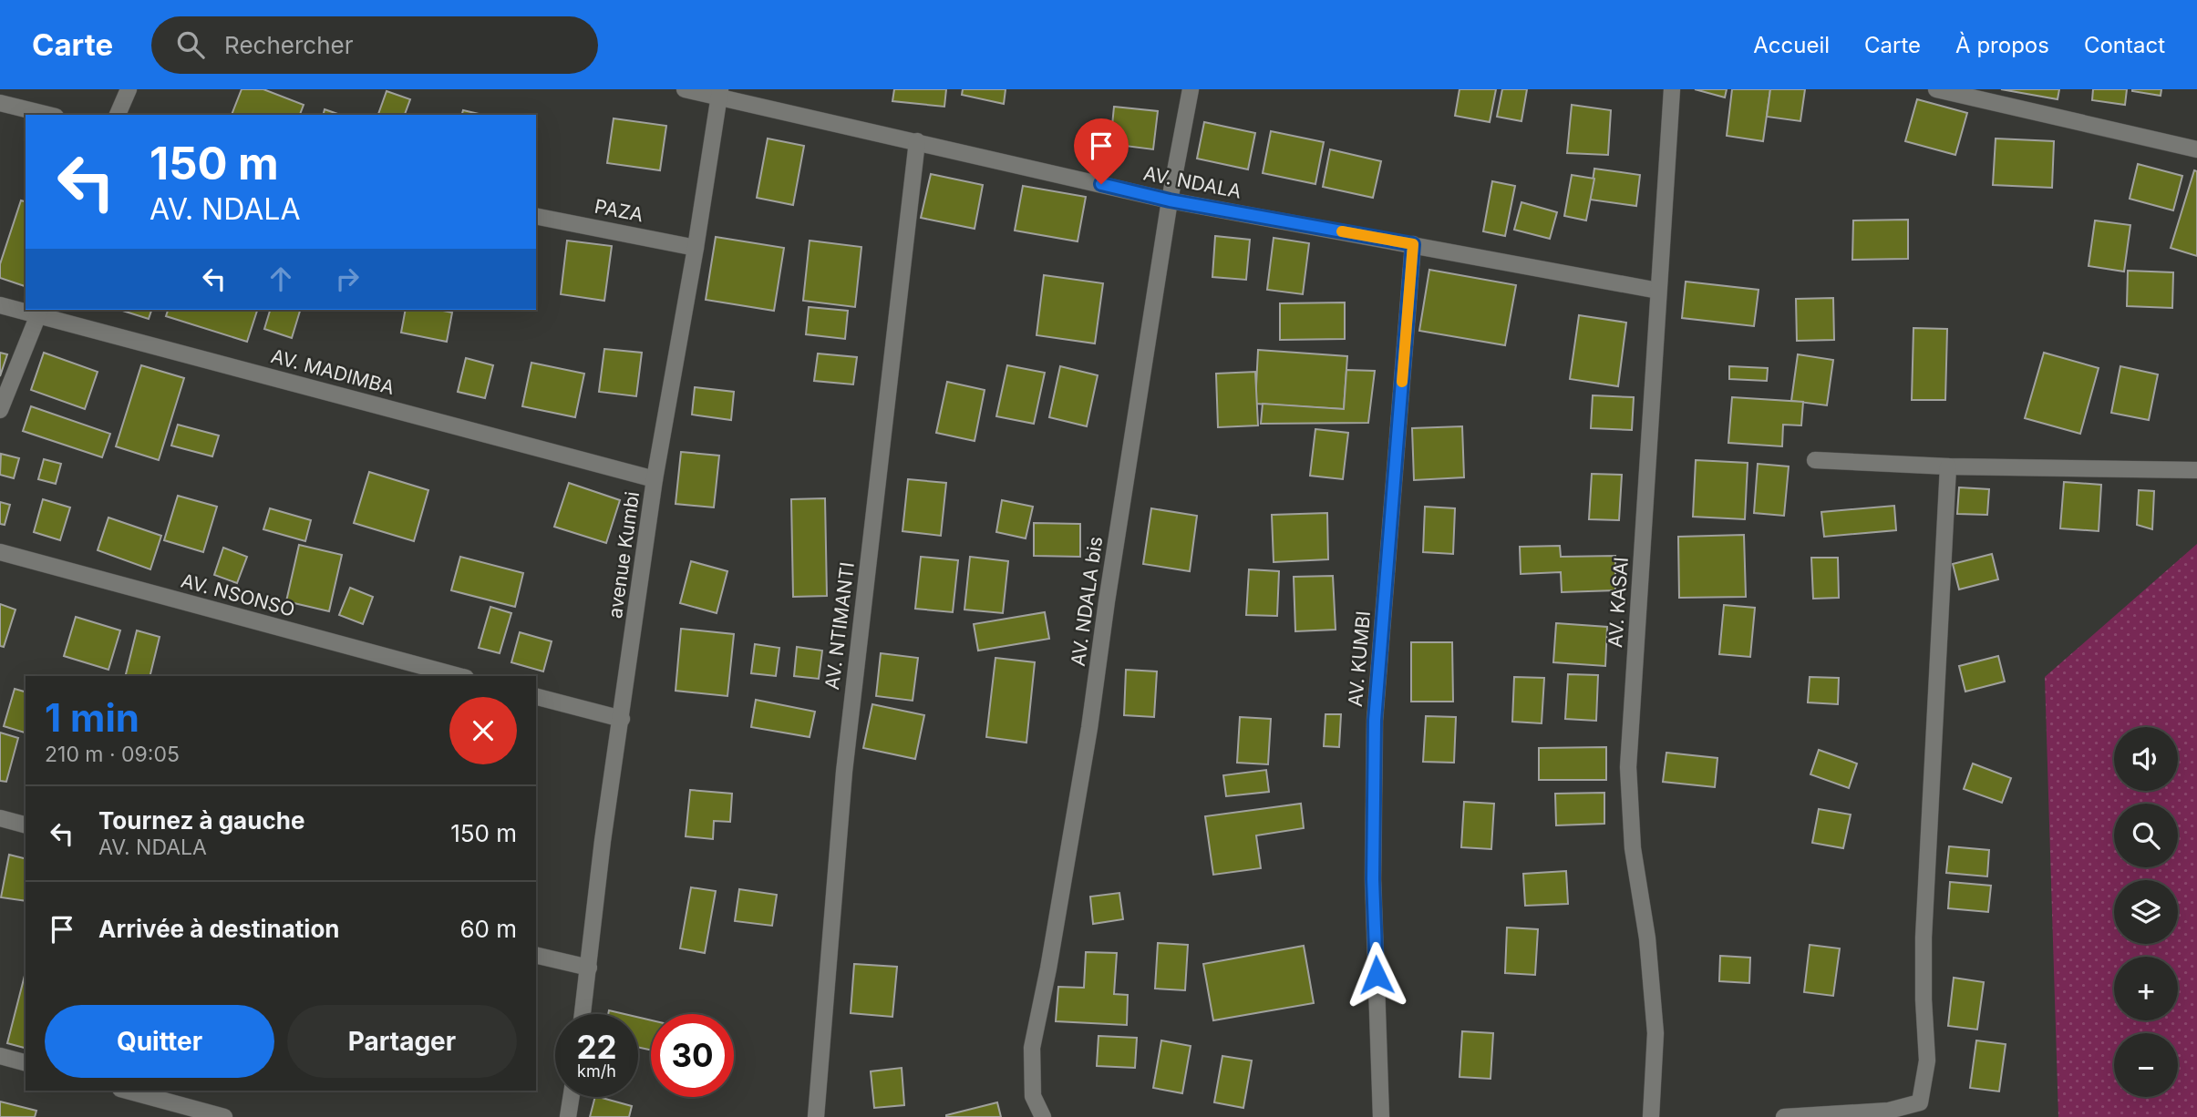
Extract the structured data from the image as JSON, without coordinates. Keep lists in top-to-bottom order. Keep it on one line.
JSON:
{"streets":{"street":["AV. NDALA","PAZA","AV. MADIMBA","avenue Kumbi","AV. NSONSO","AV. NDALA bis","AV. KASAI","AV. NTIMANTI","AV. KUMBI"]},"crossings":[["AV. NDALA","avenue Kumbi"],["AV. NDALA","AV. NDALA bis"],["AV. NDALA","AV. KASAI"],["AV. NDALA","AV. NTIMANTI"],["AV. NDALA","AV. KUMBI"],["PAZA","avenue Kumbi"],["AV. MADIMBA","avenue Kumbi"]],"page":{"header":"Carte","search":"Rechercher","nav":["Accueil","Carte","À propos","Contact"],"turn":["150 m","AV. NDALA"],"heading":["1 min","210 m · 09:05"],"map_buttons":["+","−"],"list":[{"name":"Tournez à gauche","note":"AV. NDALA","value":"150 m"},{"name":"Arrivée à destination","value":"60 m"}],"buttons":["Quitter","Partager"],"speed":"22 km/h","limit":"30"}}
